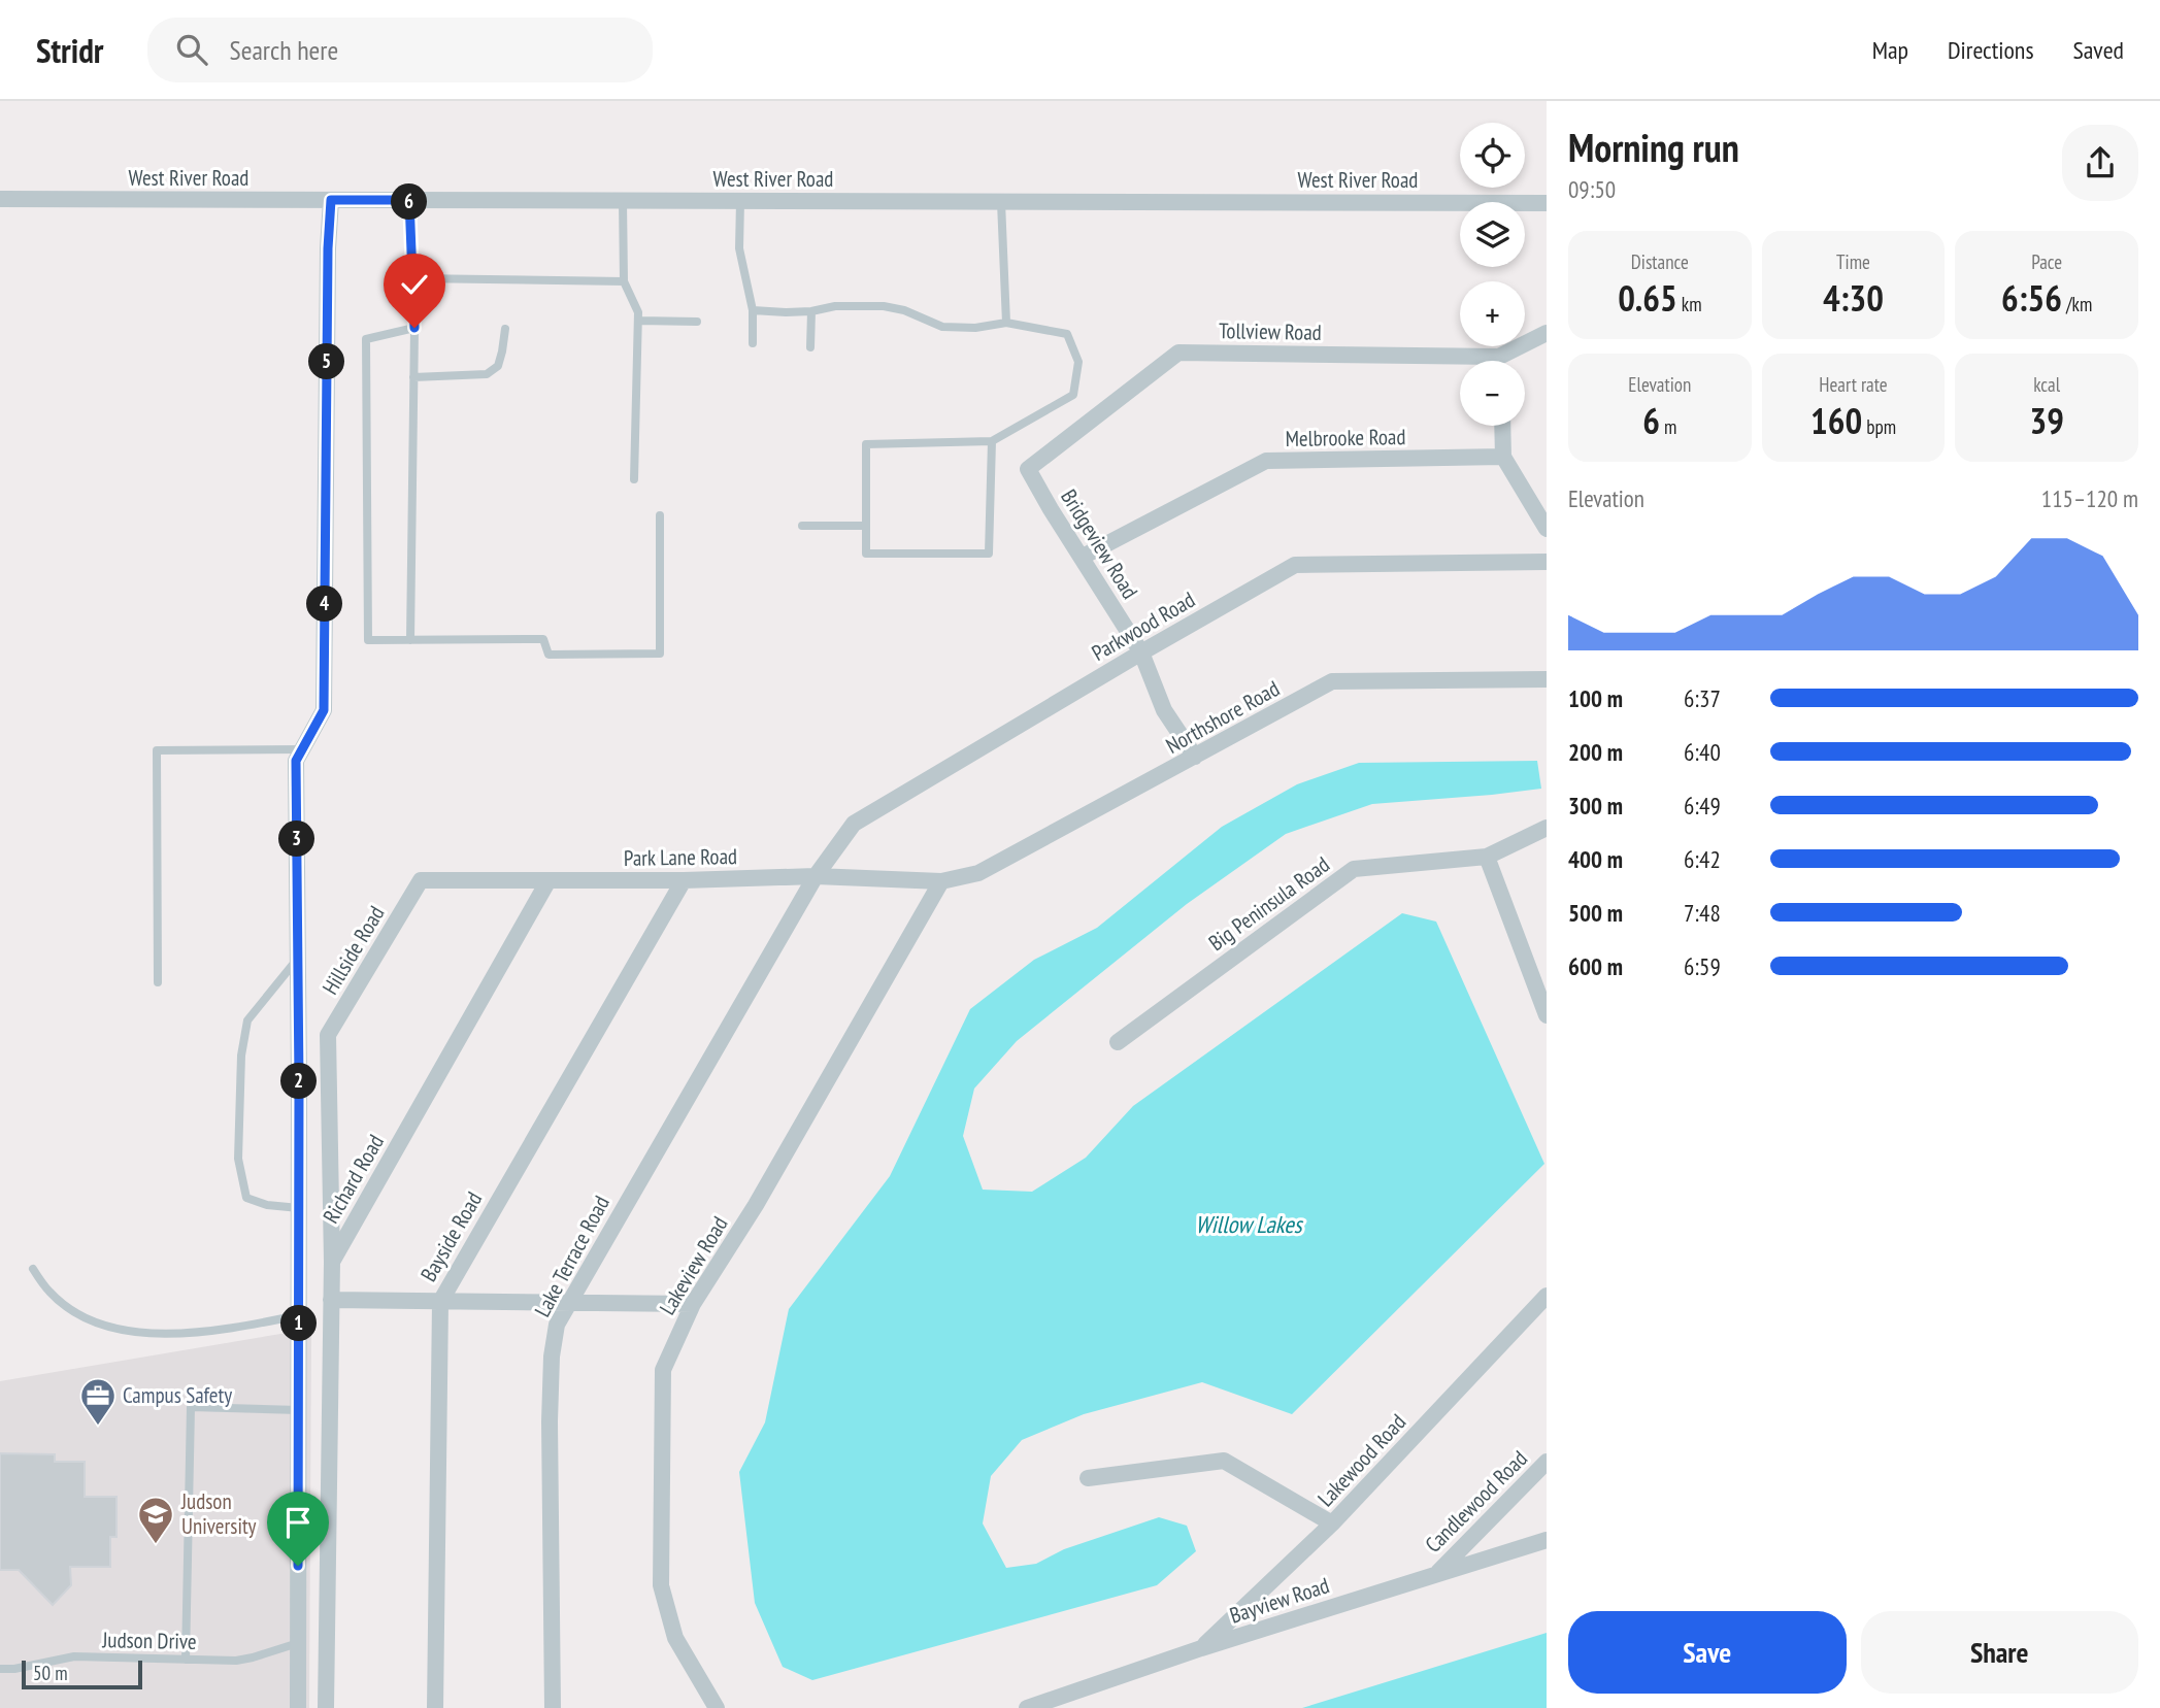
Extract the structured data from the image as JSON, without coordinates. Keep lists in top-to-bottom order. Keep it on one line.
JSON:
{"streets":{"street":["West River Road","Tollview Road","Melbrooke Road","Bridgeview Road","Parkwood Road","Northshore Road","Park Lane Road","Big Peninsula Road","Hillside Road","Richard Road","Bayside Road","Lake Terrace Road","Lakeview Road","Lakewood Road","Candlewood Road","Bayview Road"],"lane":["Judson Drive"]},"crossings":[["Tollview Road","Bridgeview Road"],["Melbrooke Road","Bridgeview Road"],["Bridgeview Road","Parkwood Road"],["Bridgeview Road","Northshore Road"],["Parkwood Road","Park Lane Road"],["Parkwood Road","Lake Terrace Road"],["Northshore Road","Park Lane Road"],["Northshore Road","Lakeview Road"],["Park Lane Road","Hillside Road"],["Park Lane Road","Richard Road"],["Park Lane Road","Bayside Road"],["Park Lane Road","Lake Terrace Road"],["Park Lane Road","Lakeview Road"],["Hillside Road","Richard Road"],["Lakewood Road","Bayview Road"],["Candlewood Road","Bayview Road"]],"water":["Willow Lakes"],"places":{"office":["Campus Safety"],"school or university":["Judson University"]},"scale_bar":"50 m","page":{"header":"Stridr","search":"Search here","nav":["Map","Directions","Saved"],"heading":["Morning run","09:50"],"map_buttons":["+","−"],"pins":["6","5","4","3","2","1"],"stats":[["Distance","0.65 km"],["Time","4:30"],["Pace","6:56 /km"],["Elevation","6 m"],["Heart rate","160 bpm"],["kcal","39"]],"chart":["Elevation","115–120 m"],"list":[{"name":"100 m","note":"6:37"},{"name":"200 m","note":"6:40"},{"name":"300 m","note":"6:49"},{"name":"400 m","note":"6:42"},{"name":"500 m","note":"7:48"},{"name":"600 m","note":"6:59"}],"buttons":["Save","Share"],"scale":"50 m"}}
